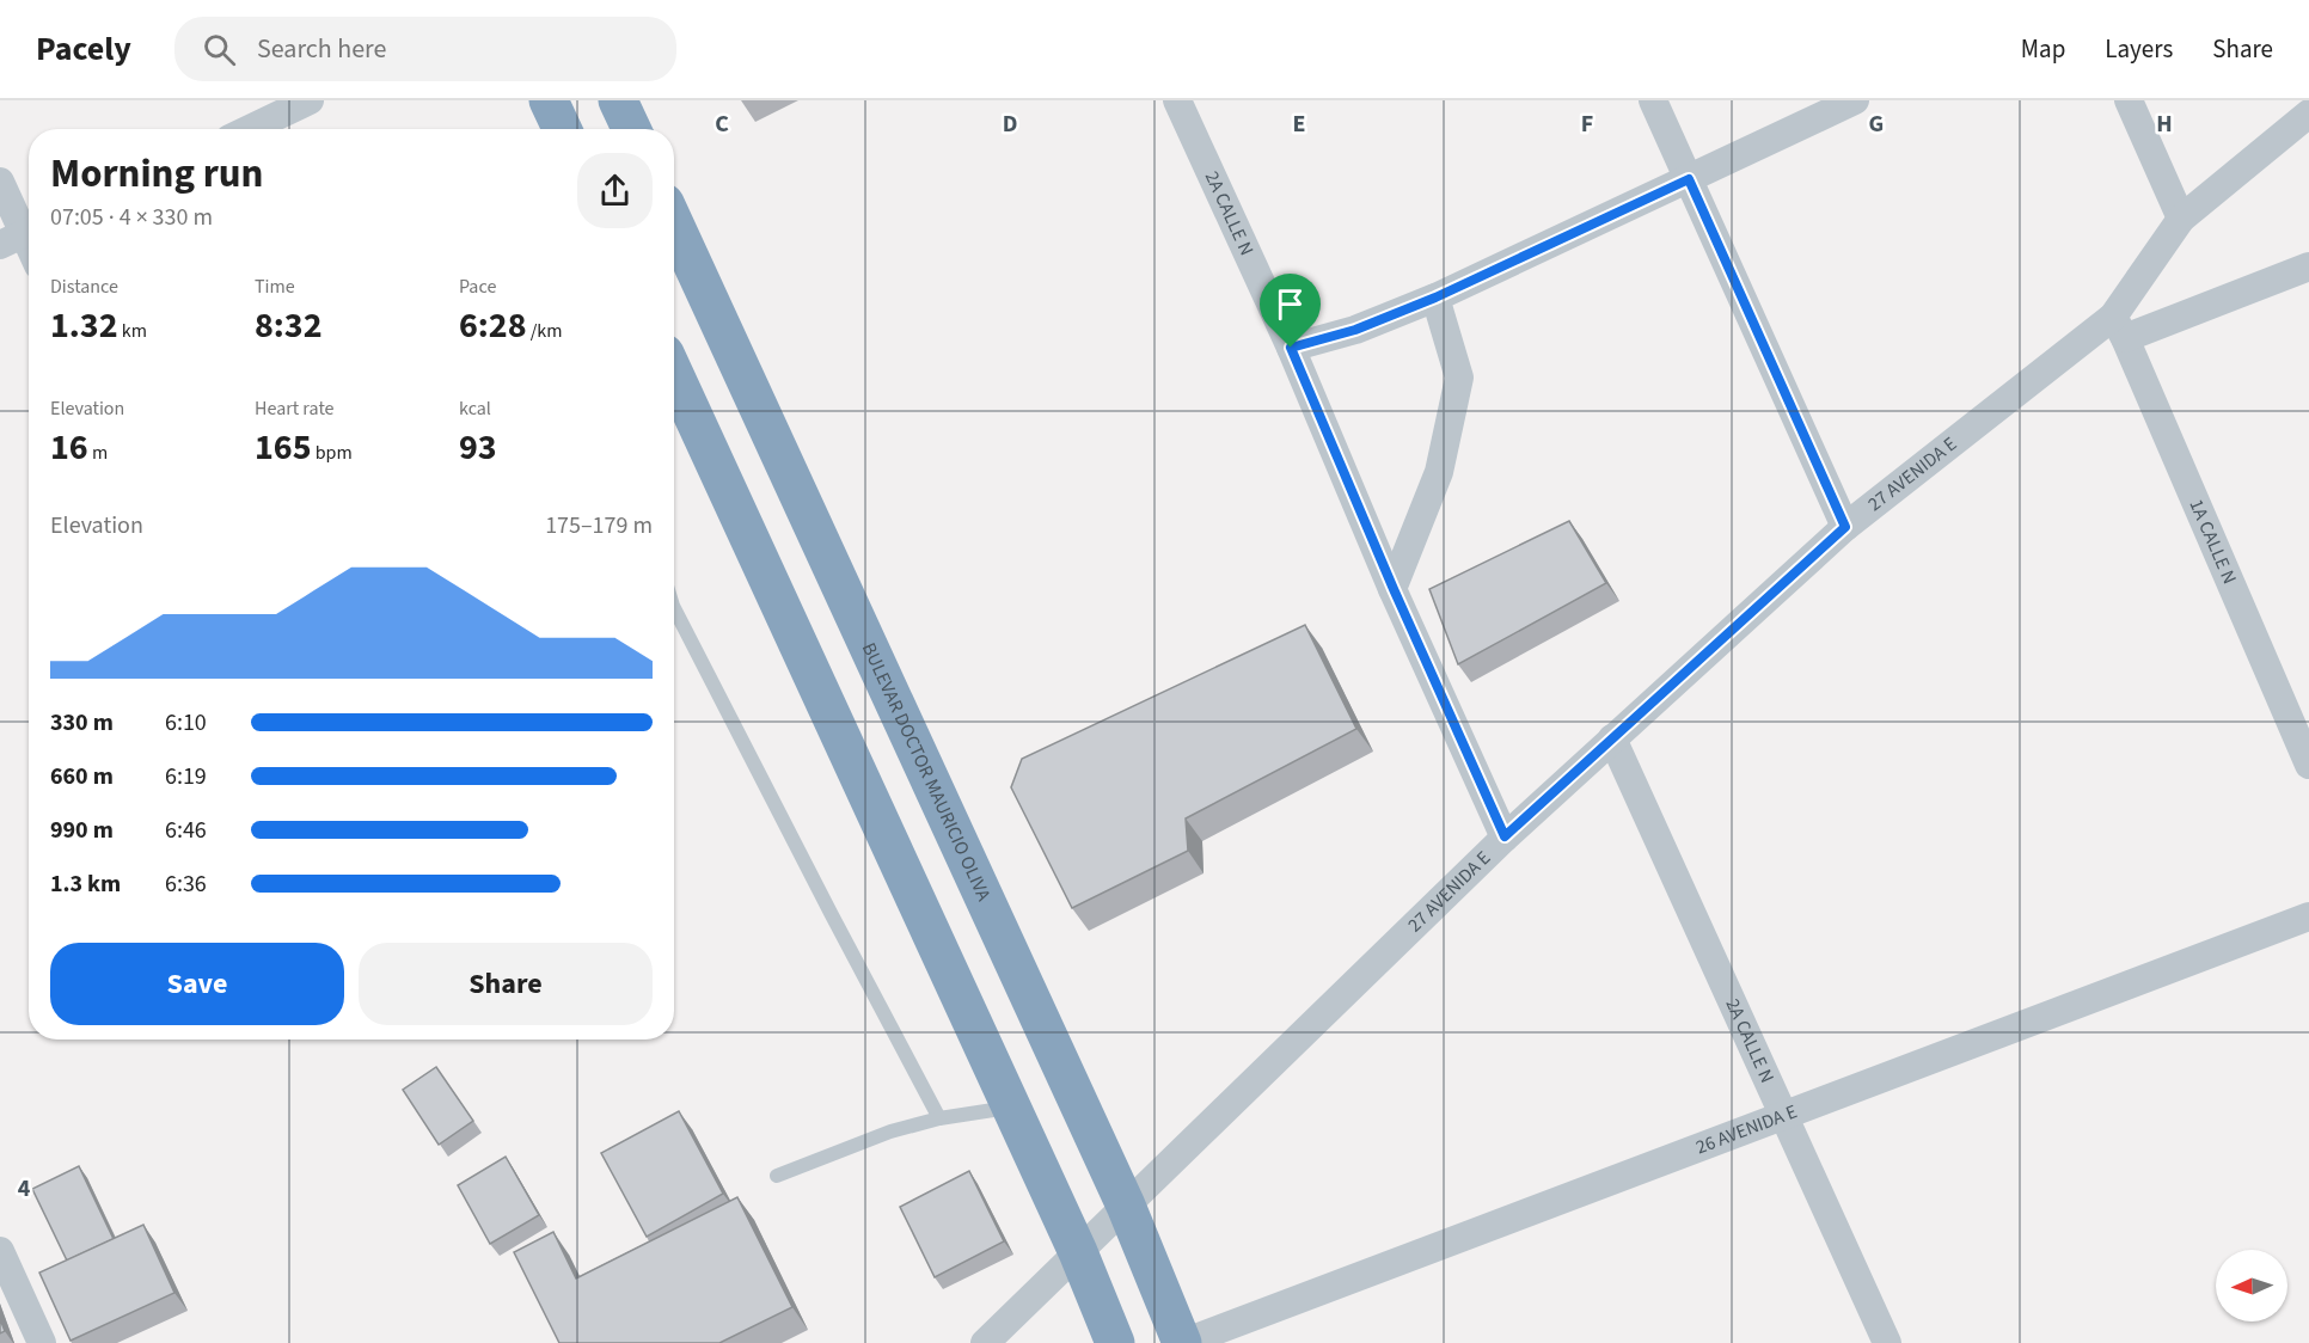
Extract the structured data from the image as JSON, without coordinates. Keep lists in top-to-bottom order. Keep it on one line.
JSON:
{"streets":{"highway":["BULEVAR DOCTOR MAURICIO OLIVA"],"street":["2A CALLE N","27 AVENIDA E","1A CALLE N","26 AVENIDA E"]},"crossings":[["2A CALLE N","27 AVENIDA E"],["2A CALLE N","26 AVENIDA E"],["27 AVENIDA E","1A CALLE N"],["27 AVENIDA E","BULEVAR DOCTOR MAURICIO OLIVA"],["BULEVAR DOCTOR MAURICIO OLIVA","26 AVENIDA E"]],"north":"left","page":{"header":"Pacely","search":"Search here","nav":["Map","Layers","Share"],"heading":["Morning run","07:05 · 4 × 330 m"],"stats":[["Distance","1.32 km"],["Time","8:32"],["Pace","6:28 /km"],["Elevation","16 m"],["Heart rate","165 bpm"],["kcal","93"]],"chart":["Elevation","175–179 m"],"list":[{"name":"330 m","note":"6:10"},{"name":"660 m","note":"6:19"},{"name":"990 m","note":"6:46"},{"name":"1.3 km","note":"6:36"}],"buttons":["Save","Share"]},"grid":{"columns":["C","D","E","F","G","H"],"rows":["4"]}}
